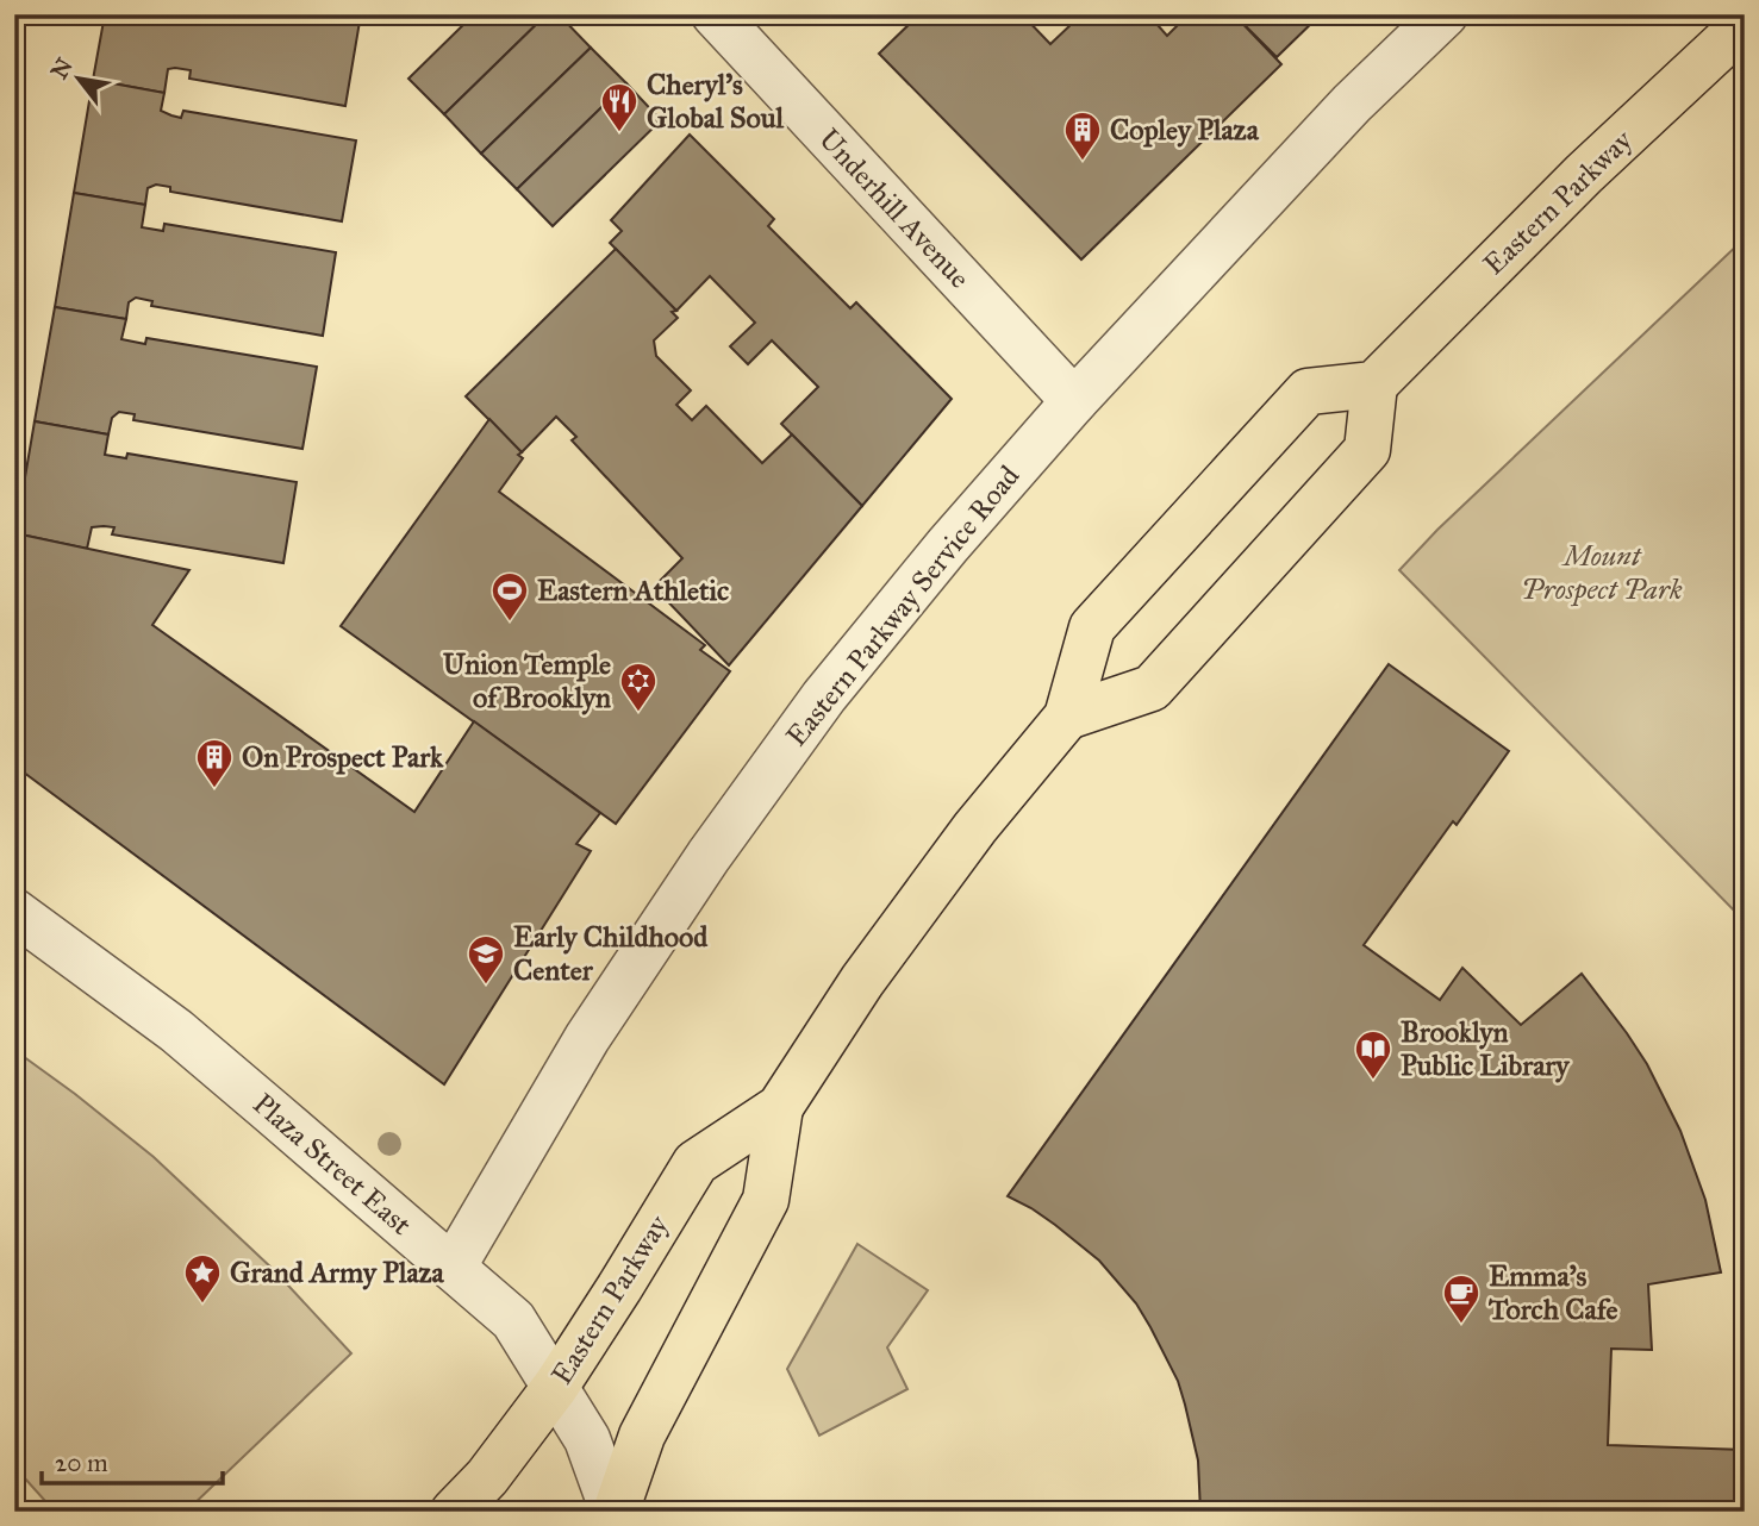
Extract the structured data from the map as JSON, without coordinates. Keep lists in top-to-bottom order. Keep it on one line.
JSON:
{"streets":{"main road":["Eastern Parkway"],"street":["Underhill Avenue","Eastern Parkway Service Road","Plaza Street East"]},"crossings":[["Eastern Parkway","Plaza Street East"],["Underhill Avenue","Eastern Parkway Service Road"],["Eastern Parkway Service Road","Plaza Street East"]],"parks":["Mount Prospect Park"],"places":{"restaurant":["Cheryl's Global Soul"],"building":["Copley Plaza","On Prospect Park"],"sports":["Eastern Athletic"],"synagogue":["Union Temple of Brooklyn"],"school or university":["Early Childhood Center"],"library":["Brooklyn Public Library"],"place":["Grand Army Plaza"],"cafe":["Emma's Torch Cafe"]},"scale_bar":"20 m","north":"top left"}
